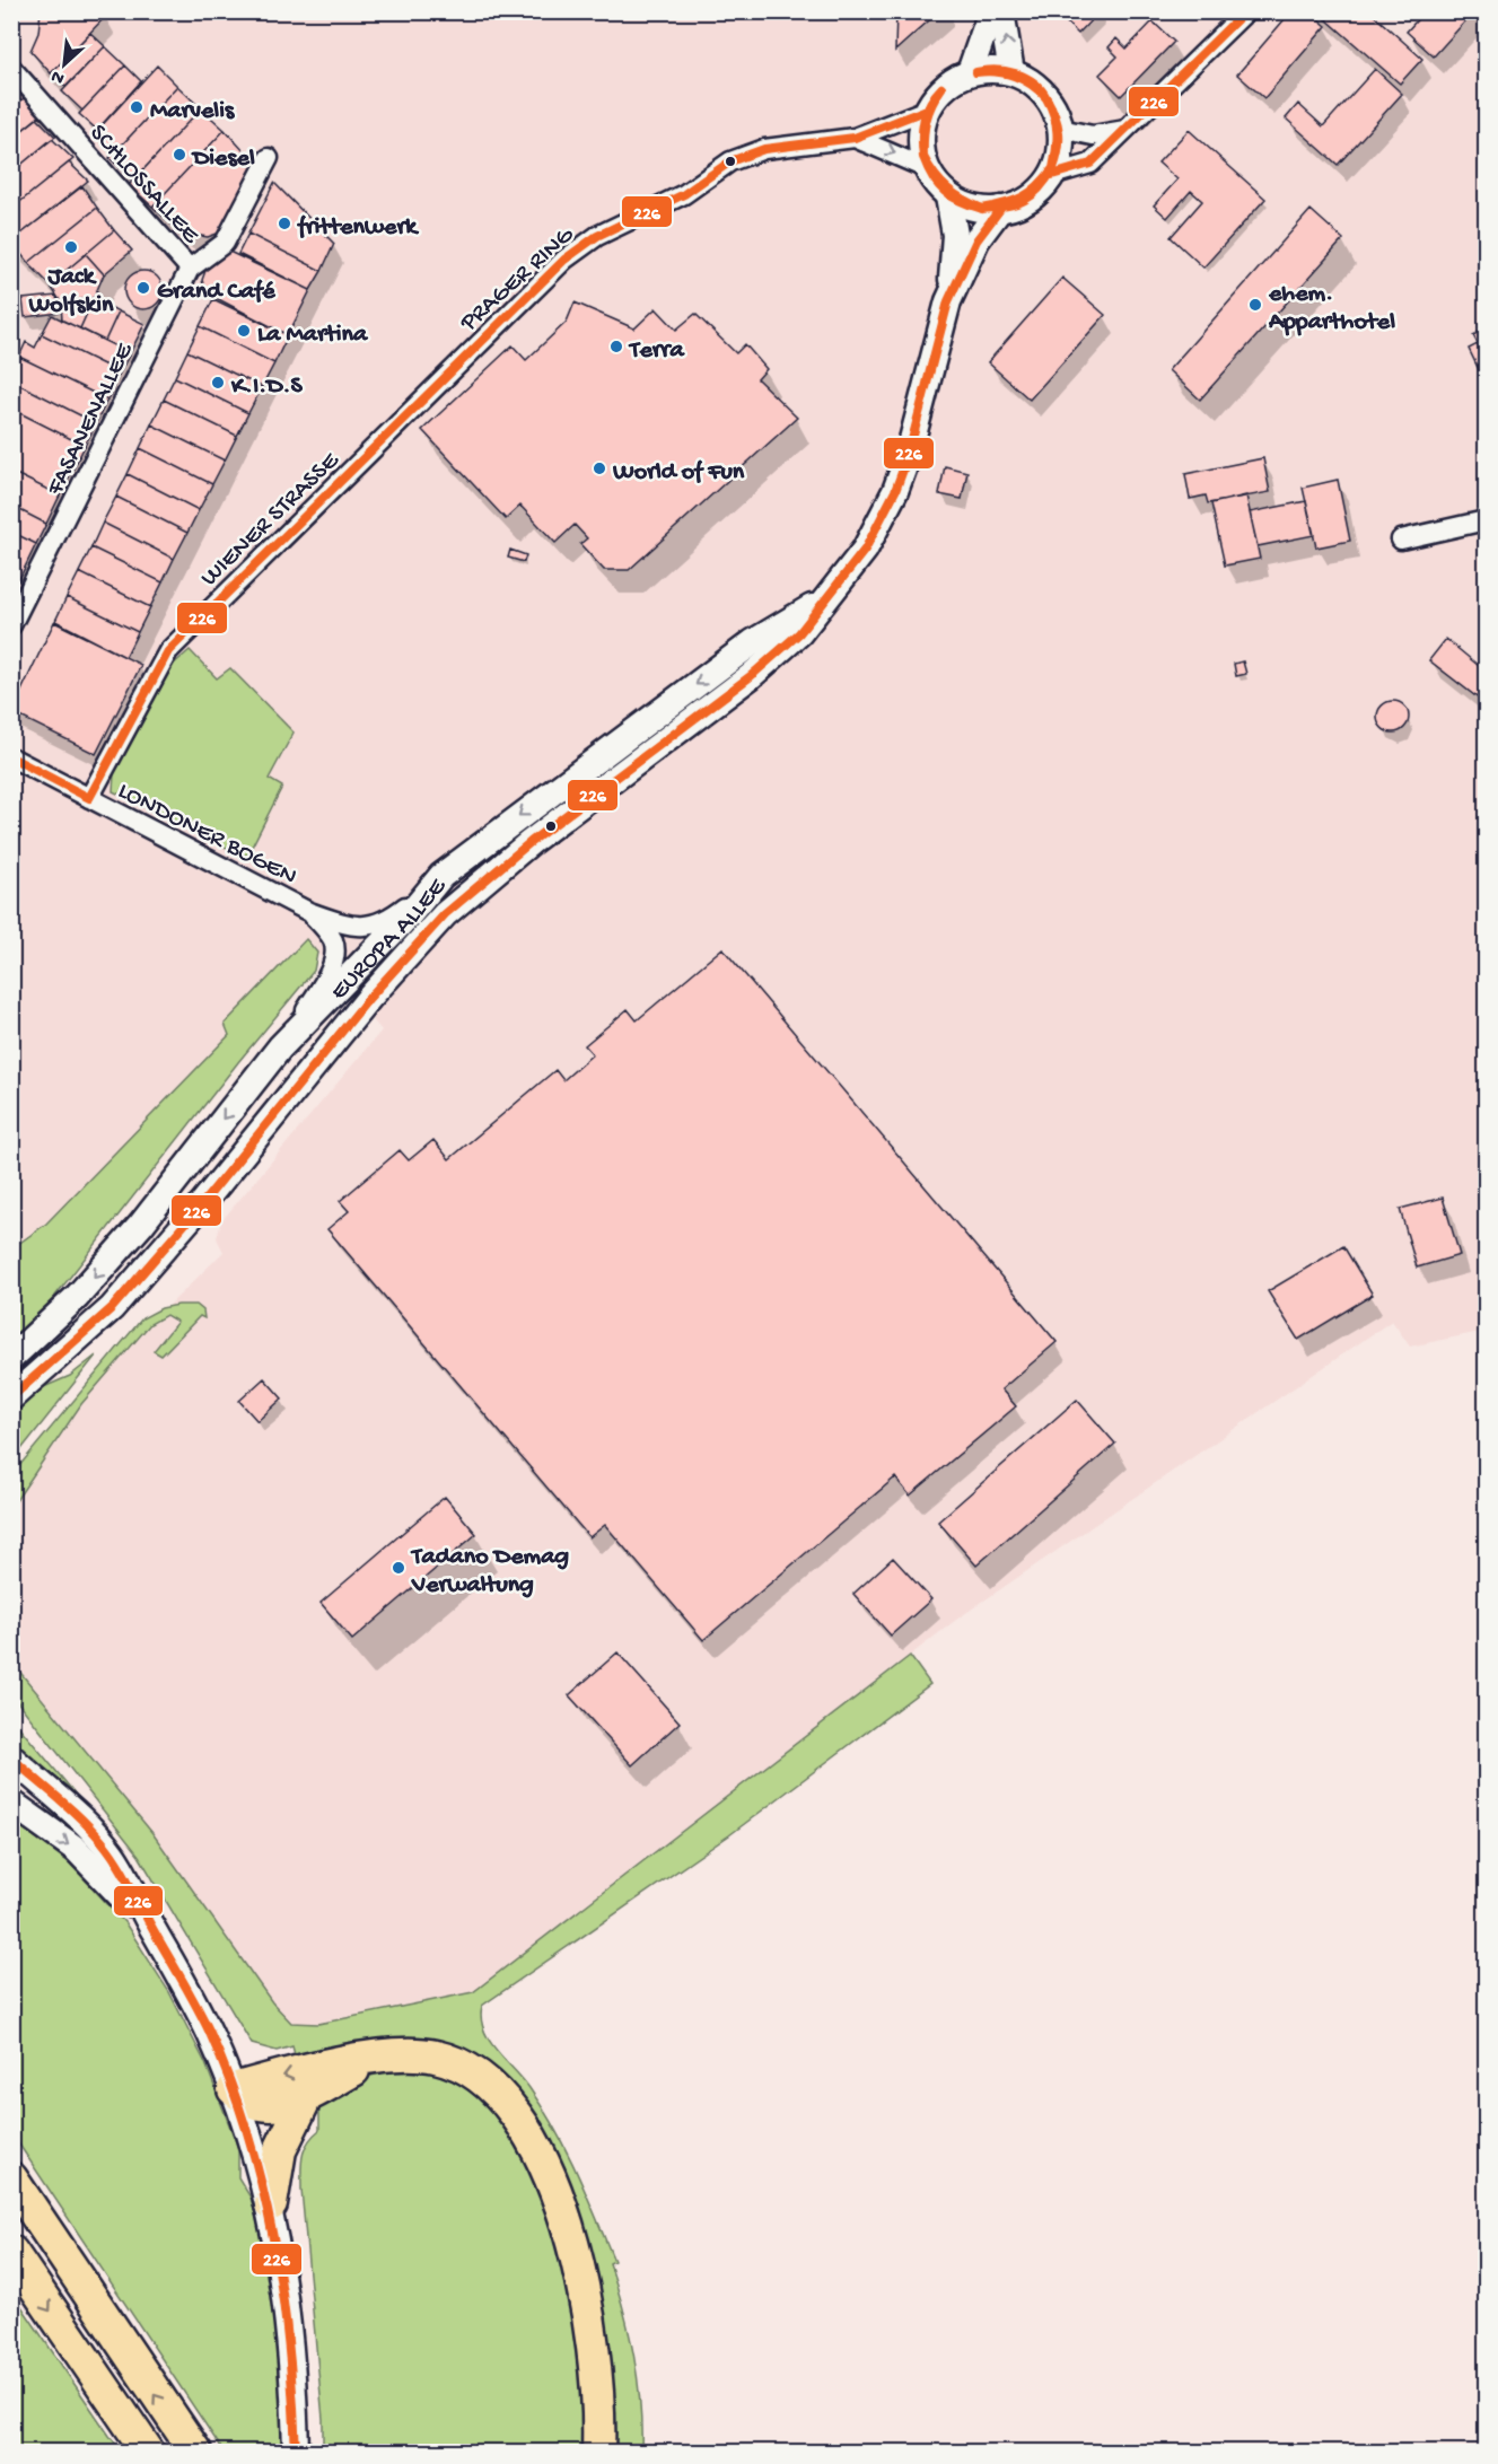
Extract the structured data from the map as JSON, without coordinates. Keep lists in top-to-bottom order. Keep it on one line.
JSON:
{"streets":{"main road":["EUROPA ALLEE"],"street":["SCHLOSSALLEE","PRAGER RING","FASANENALLEE","WIENER STRASSE","LONDONER BOGEN"]},"crossings":[["SCHLOSSALLEE","FASANENALLEE"],["PRAGER RING","WIENER STRASSE"],["WIENER STRASSE","LONDONER BOGEN"],["LONDONER BOGEN","EUROPA ALLEE"]],"places":["Marvelis","Diesel","frittenwerk","Jack Wolfskin","Grand Café","ehem. Apparthotel","La Martina","Terra","K.I.D.S","World of Fun","Tadano Demag Verwaltung"],"lines":["transit line 226"],"north":"bottom left"}
